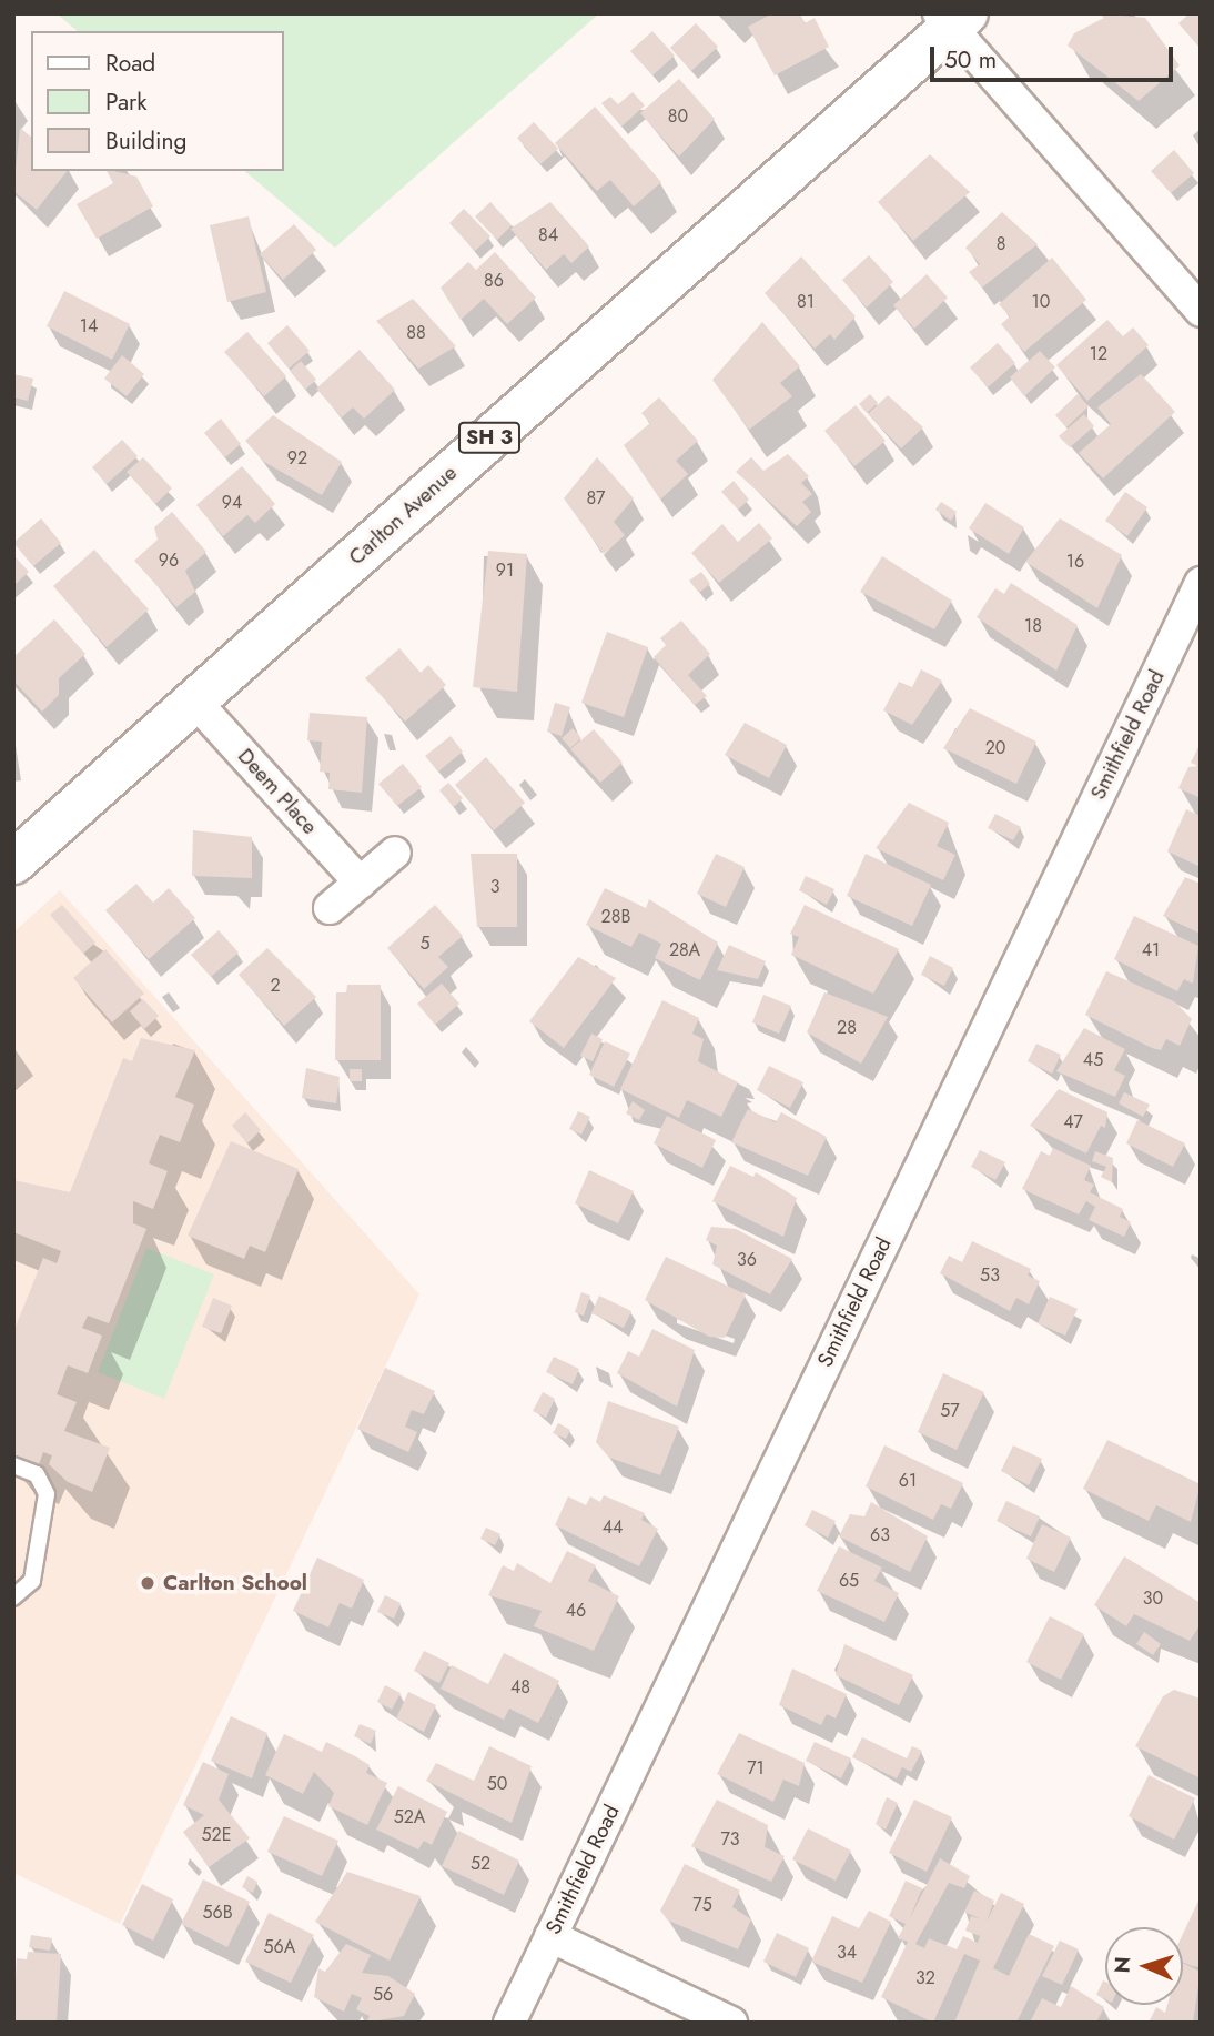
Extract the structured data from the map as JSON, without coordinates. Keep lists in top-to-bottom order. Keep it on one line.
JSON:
{"streets":{"highway":["SH 3","Carlton Avenue"],"street":["Smithfield Road","Deem Place"]},"crossings":[["Carlton Avenue","Deem Place"]],"places":["Carlton School"],"house_numbers":["80","84","8","86","81","10","14","88","12","92","87","94","96","16","91","18","20","3","28B","5","28A","41","2","28","45","47","36","53","57","61","44","63","65","30","46","48","71","50","52A","52E","73","52","75","56B","56A","34","32","56"],"legend":["Road","Park","Building"],"scale_bar":"50 m","north":"left"}
